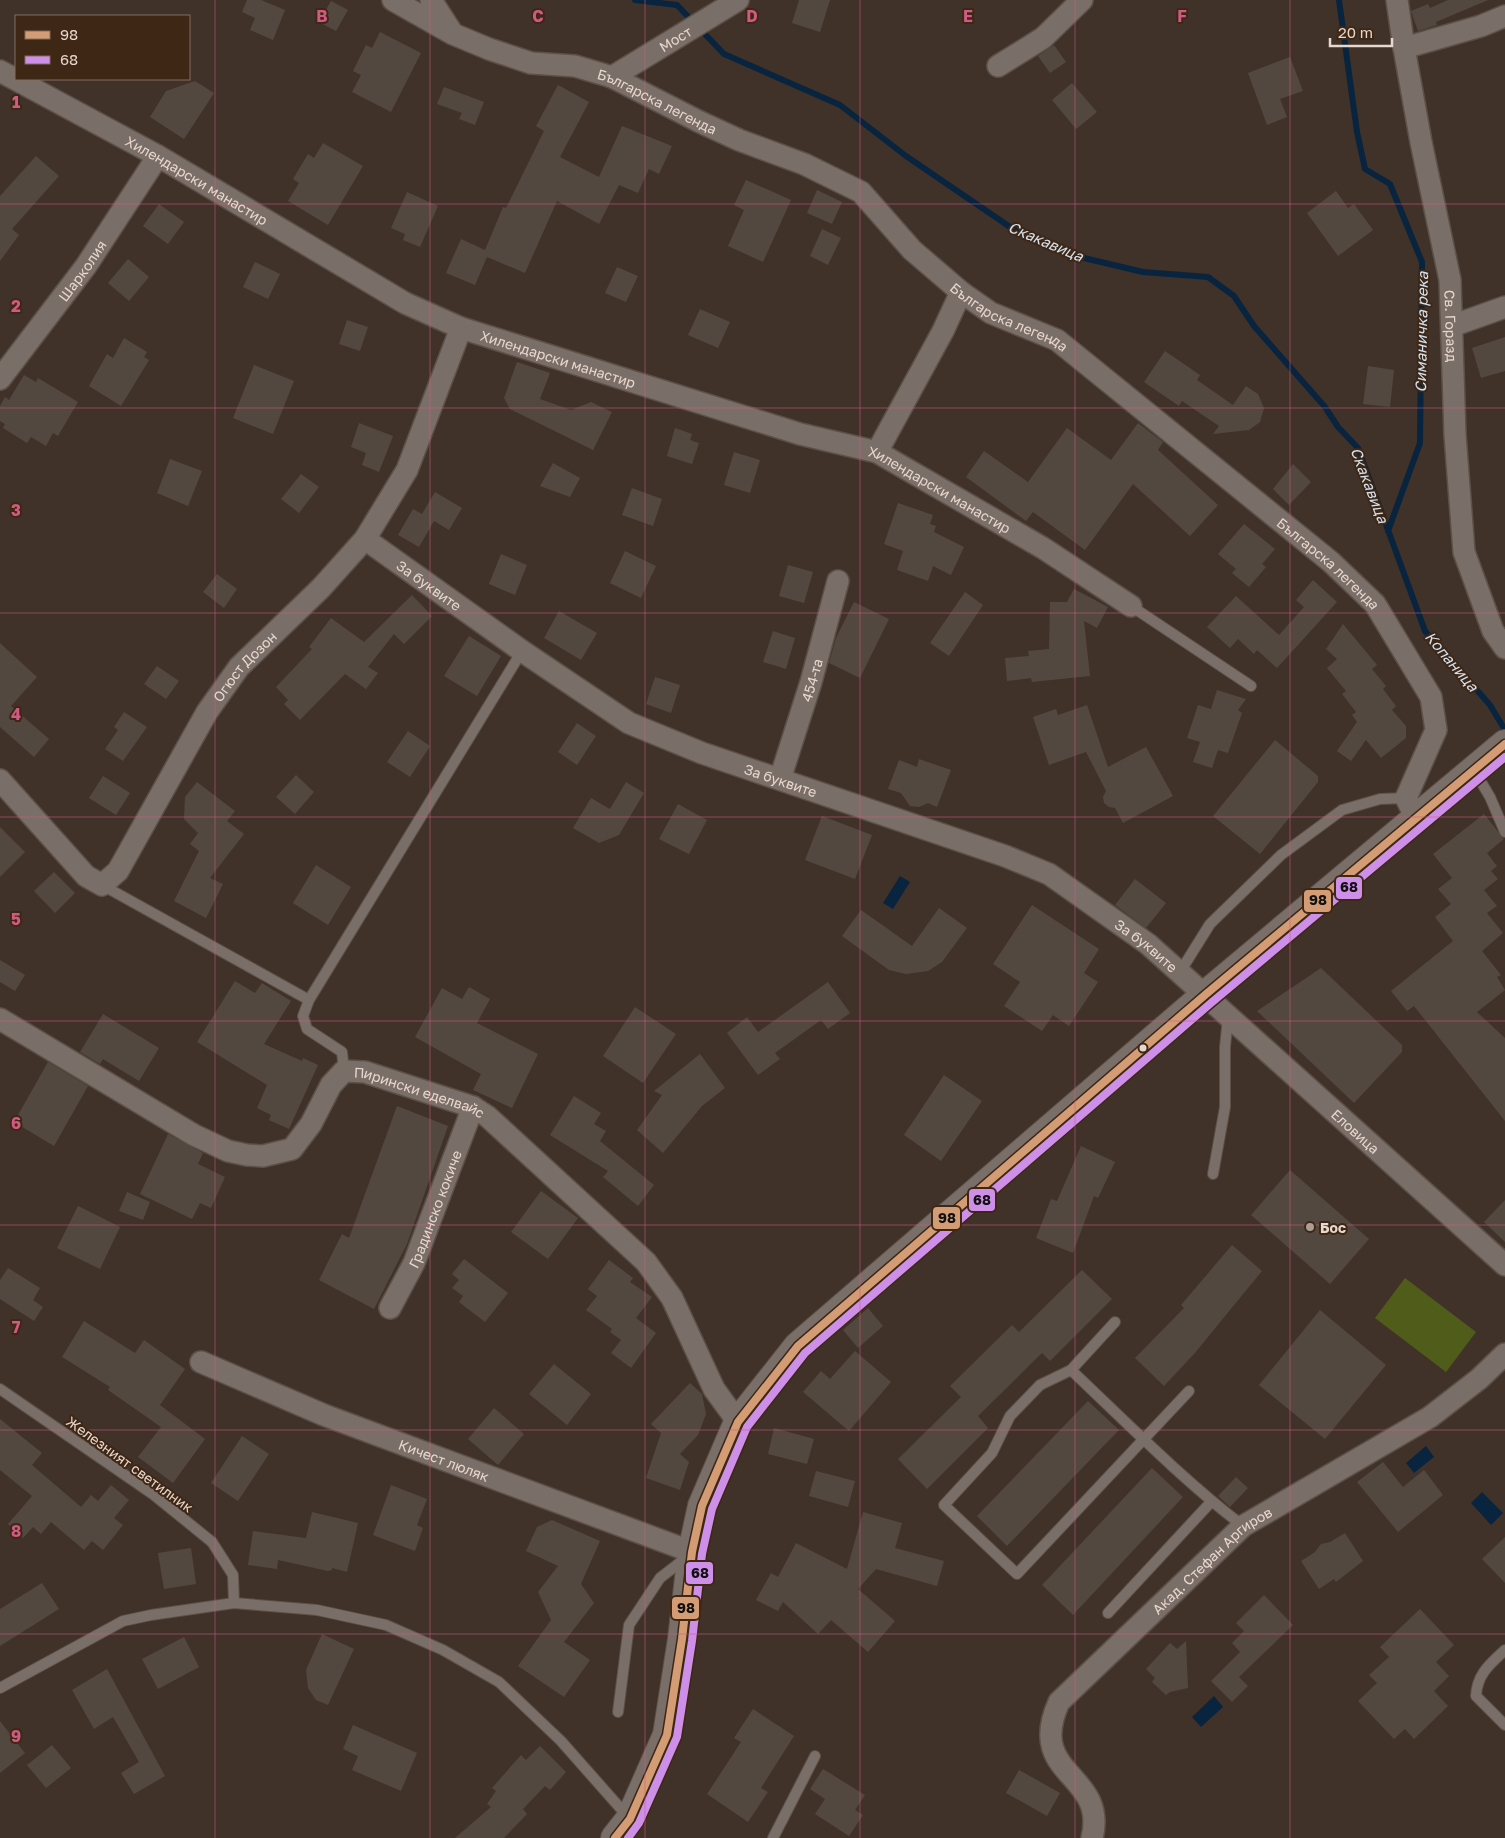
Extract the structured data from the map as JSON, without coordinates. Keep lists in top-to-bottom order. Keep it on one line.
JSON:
{"streets":{"street":["Мост","Българска легенда","Хилендарски манастир","Шарколия","Св. Горазд","За буквите","Огюст Дозон","454-та","Пирински еделвайс","Еловица","Градинско кокиче","Кичест люляк","Акад. Стефан Аргиров"],"lane":["Железният светилник"]},"crossings":[["Мост","Българска легенда"],["Хилендарски манастир","Шарколия"],["Хилендарски манастир","Огюст Дозон"],["За буквите","Огюст Дозон"],["За буквите","454-та"],["За буквите","Еловица"],["Пирински еделвайс","Градинско кокиче"]],"water":["Скакавица","Симаничка река","Копаница"],"places":["Бос"],"lines":["transit line 98","transit line 68"],"legend":["98","68"],"scale_bar":"20 m","grid":{"columns":["B","C","D","E","F"],"rows":["1","2","3","4","5","6","7","8","9"]}}
